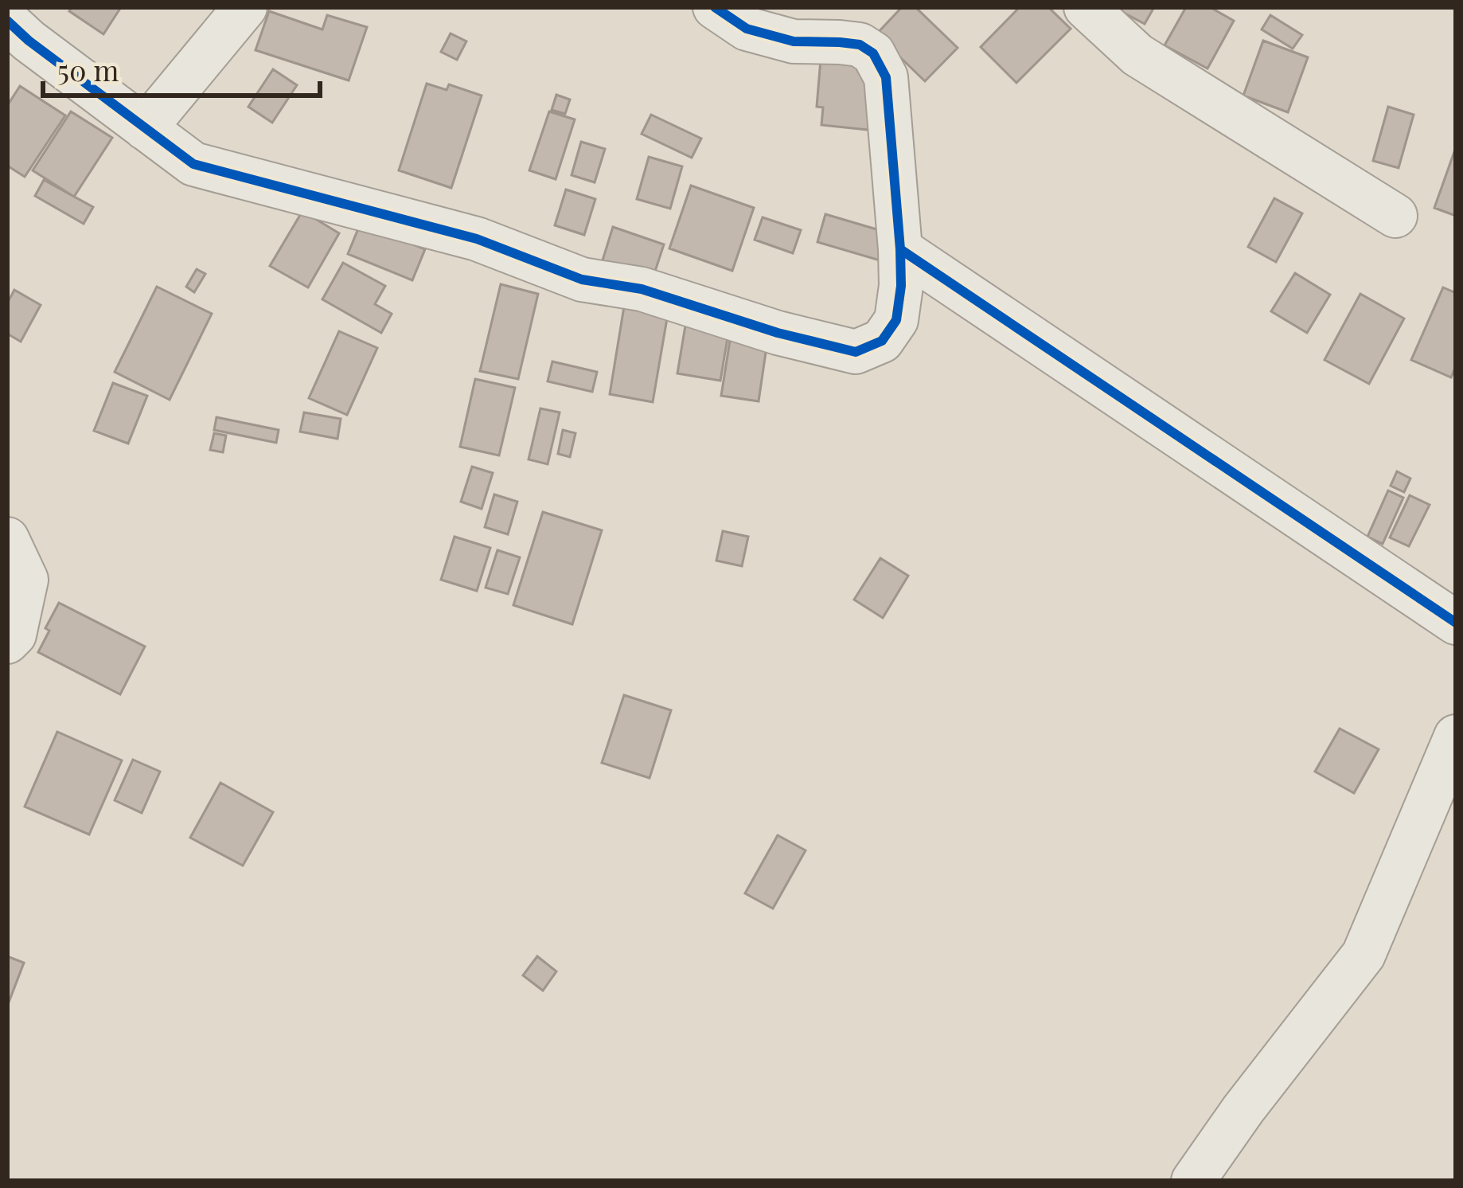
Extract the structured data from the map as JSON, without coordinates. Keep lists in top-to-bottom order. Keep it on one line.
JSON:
{"scale_bar":"50 m"}
